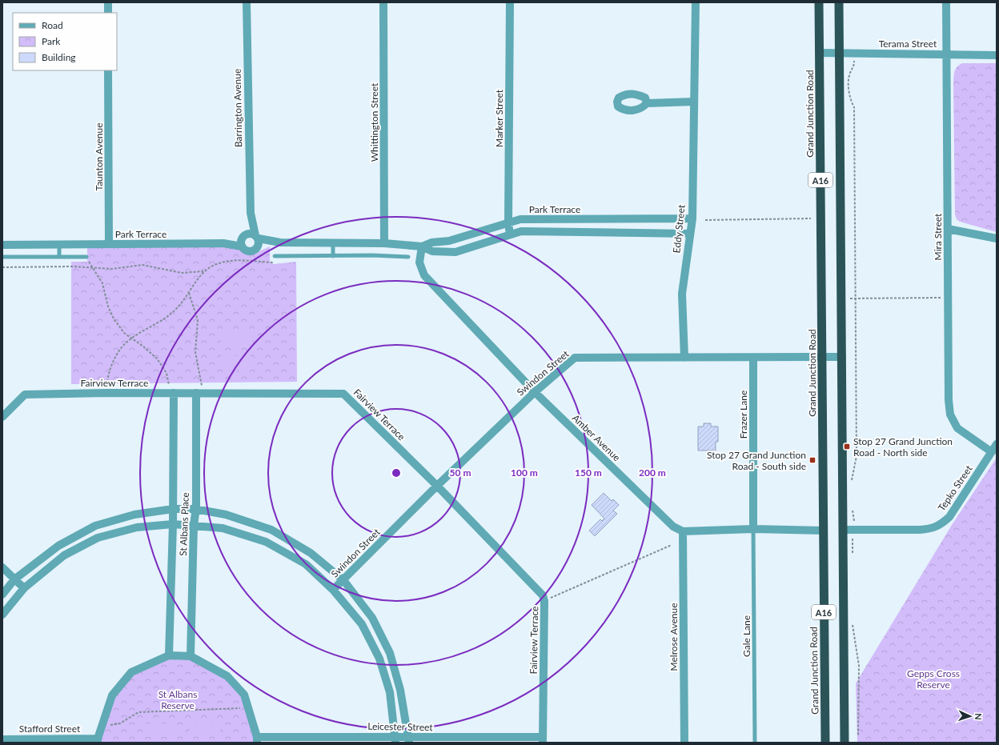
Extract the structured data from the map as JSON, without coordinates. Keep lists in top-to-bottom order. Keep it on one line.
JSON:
{"streets":{"highway":["Grand Junction Road","A16"],"street":["Terama Street","Barrington Avenue","Marker Street","Whittington Street","Taunton Avenue","Park Terrace","Eddy Street","Mira Street","Swindon Street","Fairview Terrace","Frazer Lane","Amber Avenue","Tepko Street","St Albans Place","Melrose Avenue","Leicester Street","Stafford Street"],"lane":["Gale Lane"]},"crossings":[["Terama Street","Grand Junction Road"],["Terama Street","A16"],["Terama Street","Mira Street"],["Barrington Avenue","Park Terrace"],["Grand Junction Road","Swindon Street"],["Marker Street","Park Terrace"],["Whittington Street","Park Terrace"],["Taunton Avenue","Park Terrace"],["A16","Swindon Street"],["A16","Tepko Street"],["Park Terrace","Eddy Street"],["Park Terrace","Amber Avenue"],["Eddy Street","Swindon Street"],["Mira Street","Tepko Street"],["Swindon Street","Fairview Terrace"],["Swindon Street","Frazer Lane"],["Swindon Street","Amber Avenue"],["Fairview Terrace","St Albans Place"],["Fairview Terrace","Leicester Street"],["Frazer Lane","Gale Lane"],["Amber Avenue","Melrose Avenue"]],"parks":["Gepps Cross Reserve","St Albans Reserve"],"places":{"transit":["Stop 27 Grand Junction Road - North side","Stop 27 Grand Junction Road - South side"]},"legend":["Road","Park","Building"],"north":"right","rings":["50 m","100 m","150 m","200 m"]}
